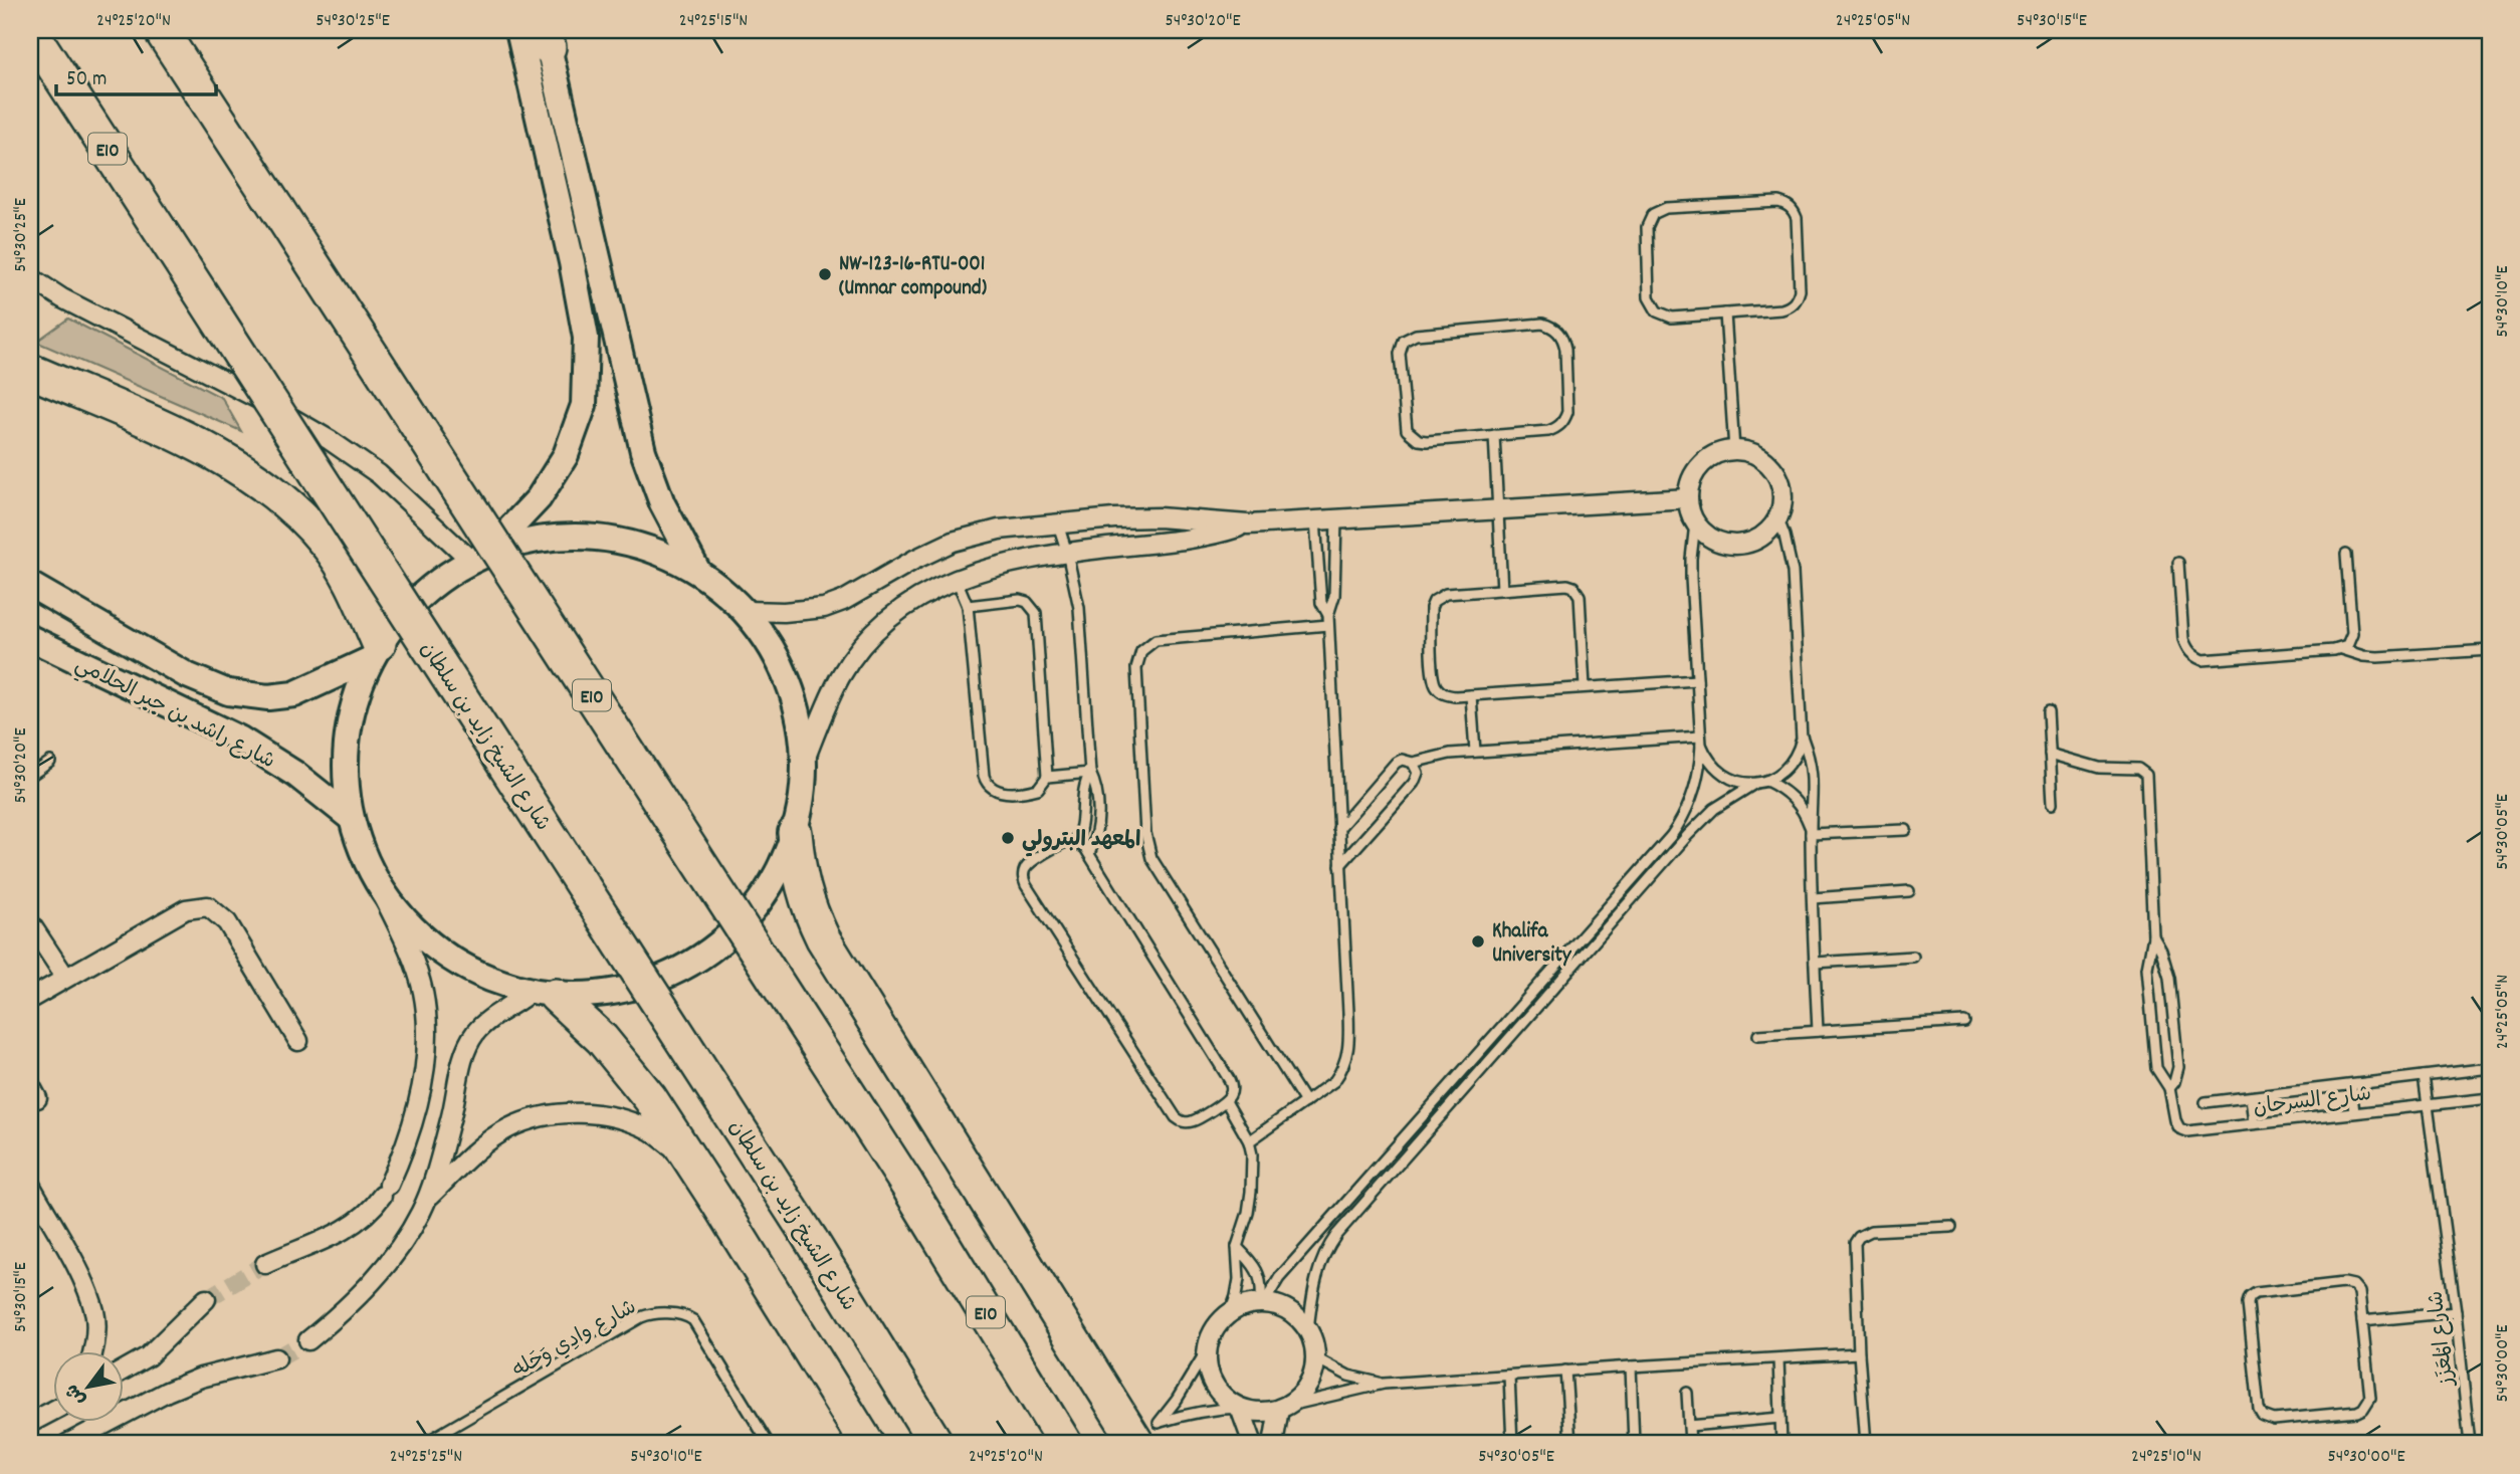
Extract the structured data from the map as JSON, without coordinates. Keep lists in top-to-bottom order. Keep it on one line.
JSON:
{"streets":{"highway":["E10","شارع الشيخ زايد بن سلطان"],"main road":["شارع راشد بن جبر الحلامي"],"lane":["شارع السرحان","شارع وادِي وَحَله","شارع المُعَزَز"]},"crossings":[["شارع السرحان","شارع المُعَزَز"]],"places":["NW-123-16-RTU-001 (Umnar compound)","المعهد البترولي","Khalifa University"],"scale_bar":"50 m","north":"bottom left","coordinates":["24°25'20\"N","54°30'25\"E","24°25'15\"N","54°30'20\"E","24°25'05\"N","54°30'15\"E","54°30'10\"E","54°30'05\"E","54°30'00\"E","24°25'25\"N","24°25'10\"N"]}
